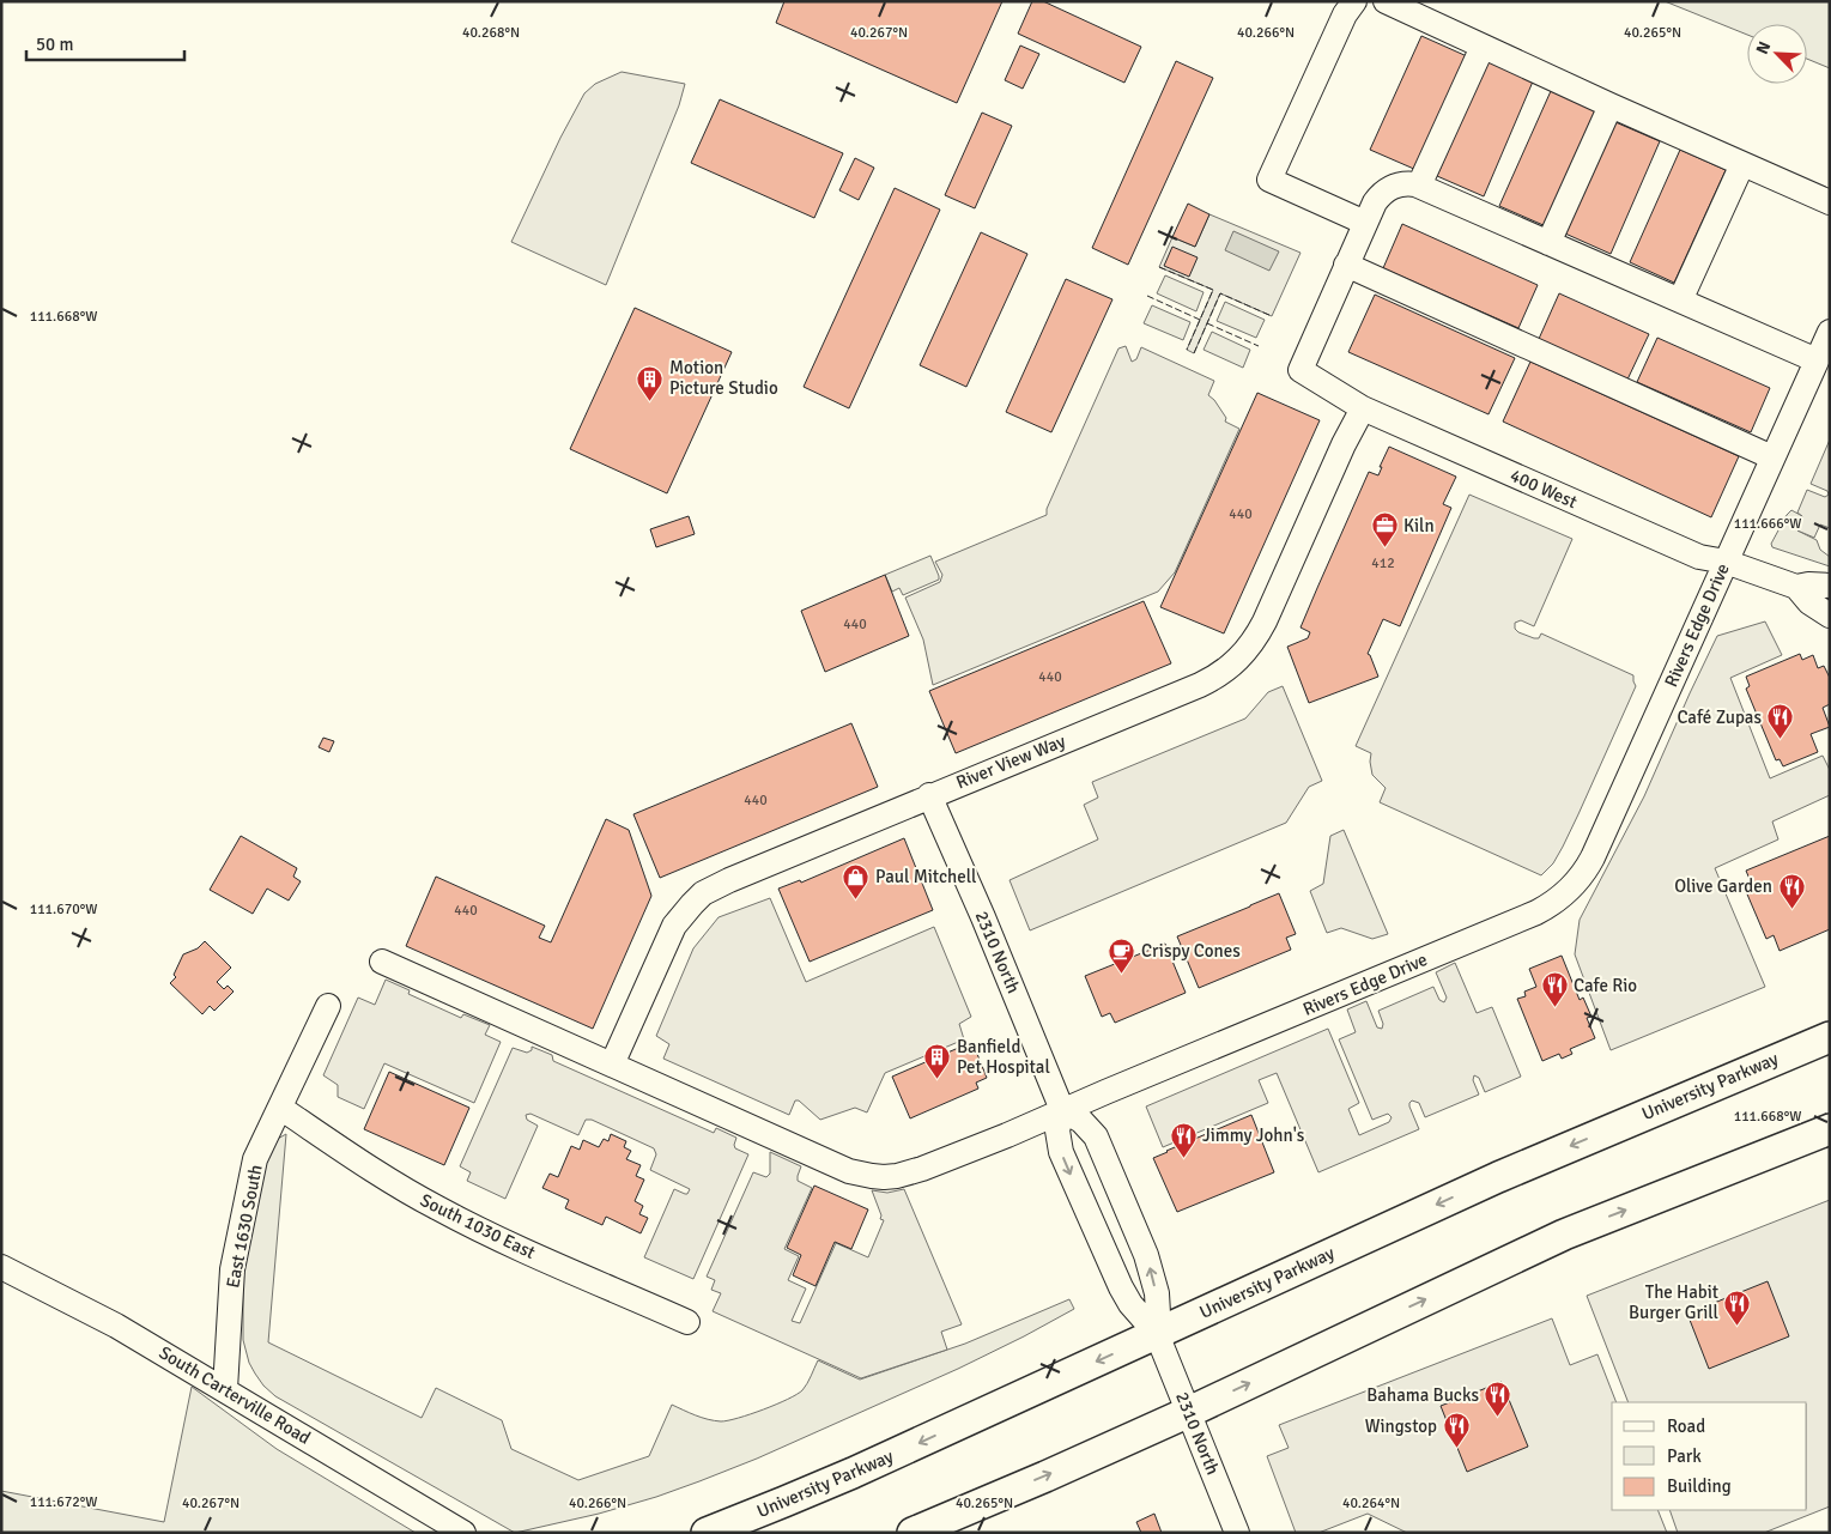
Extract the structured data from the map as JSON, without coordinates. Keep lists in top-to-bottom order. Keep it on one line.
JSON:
{"streets":{"main road":["University Parkway"],"street":["400 West","Rivers Edge Drive","River View Way","2310 North","East 1630 South","South 1030 East","South Carterville Road"]},"crossings":[["400 West","Rivers Edge Drive"],["400 West","River View Way"],["Rivers Edge Drive","River View Way"],["Rivers Edge Drive","2310 North"],["River View Way","2310 North"],["2310 North","University Parkway"],["East 1630 South","South 1030 East"],["East 1630 South","South Carterville Road"]],"places":{"building":["Motion Picture Studio","Banfield Pet Hospital"],"office":["Kiln"],"restaurant":["Café Zupas","Olive Garden","Cafe Rio","Jimmy John's","The Habit Burger Grill","Bahama Bucks","Wingstop"],"shop":["Paul Mitchell"],"cafe":["Crispy Cones"]},"house_numbers":["440","412","440","440","440","440"],"legend":["Road","Park","Building"],"scale_bar":"50 m","north":"top left","coordinates":["40.268°N","40.267°N","40.266°N","40.265°N","111.668°W","111.666°W","111.670°W","111.672°W","40.264°N"]}
